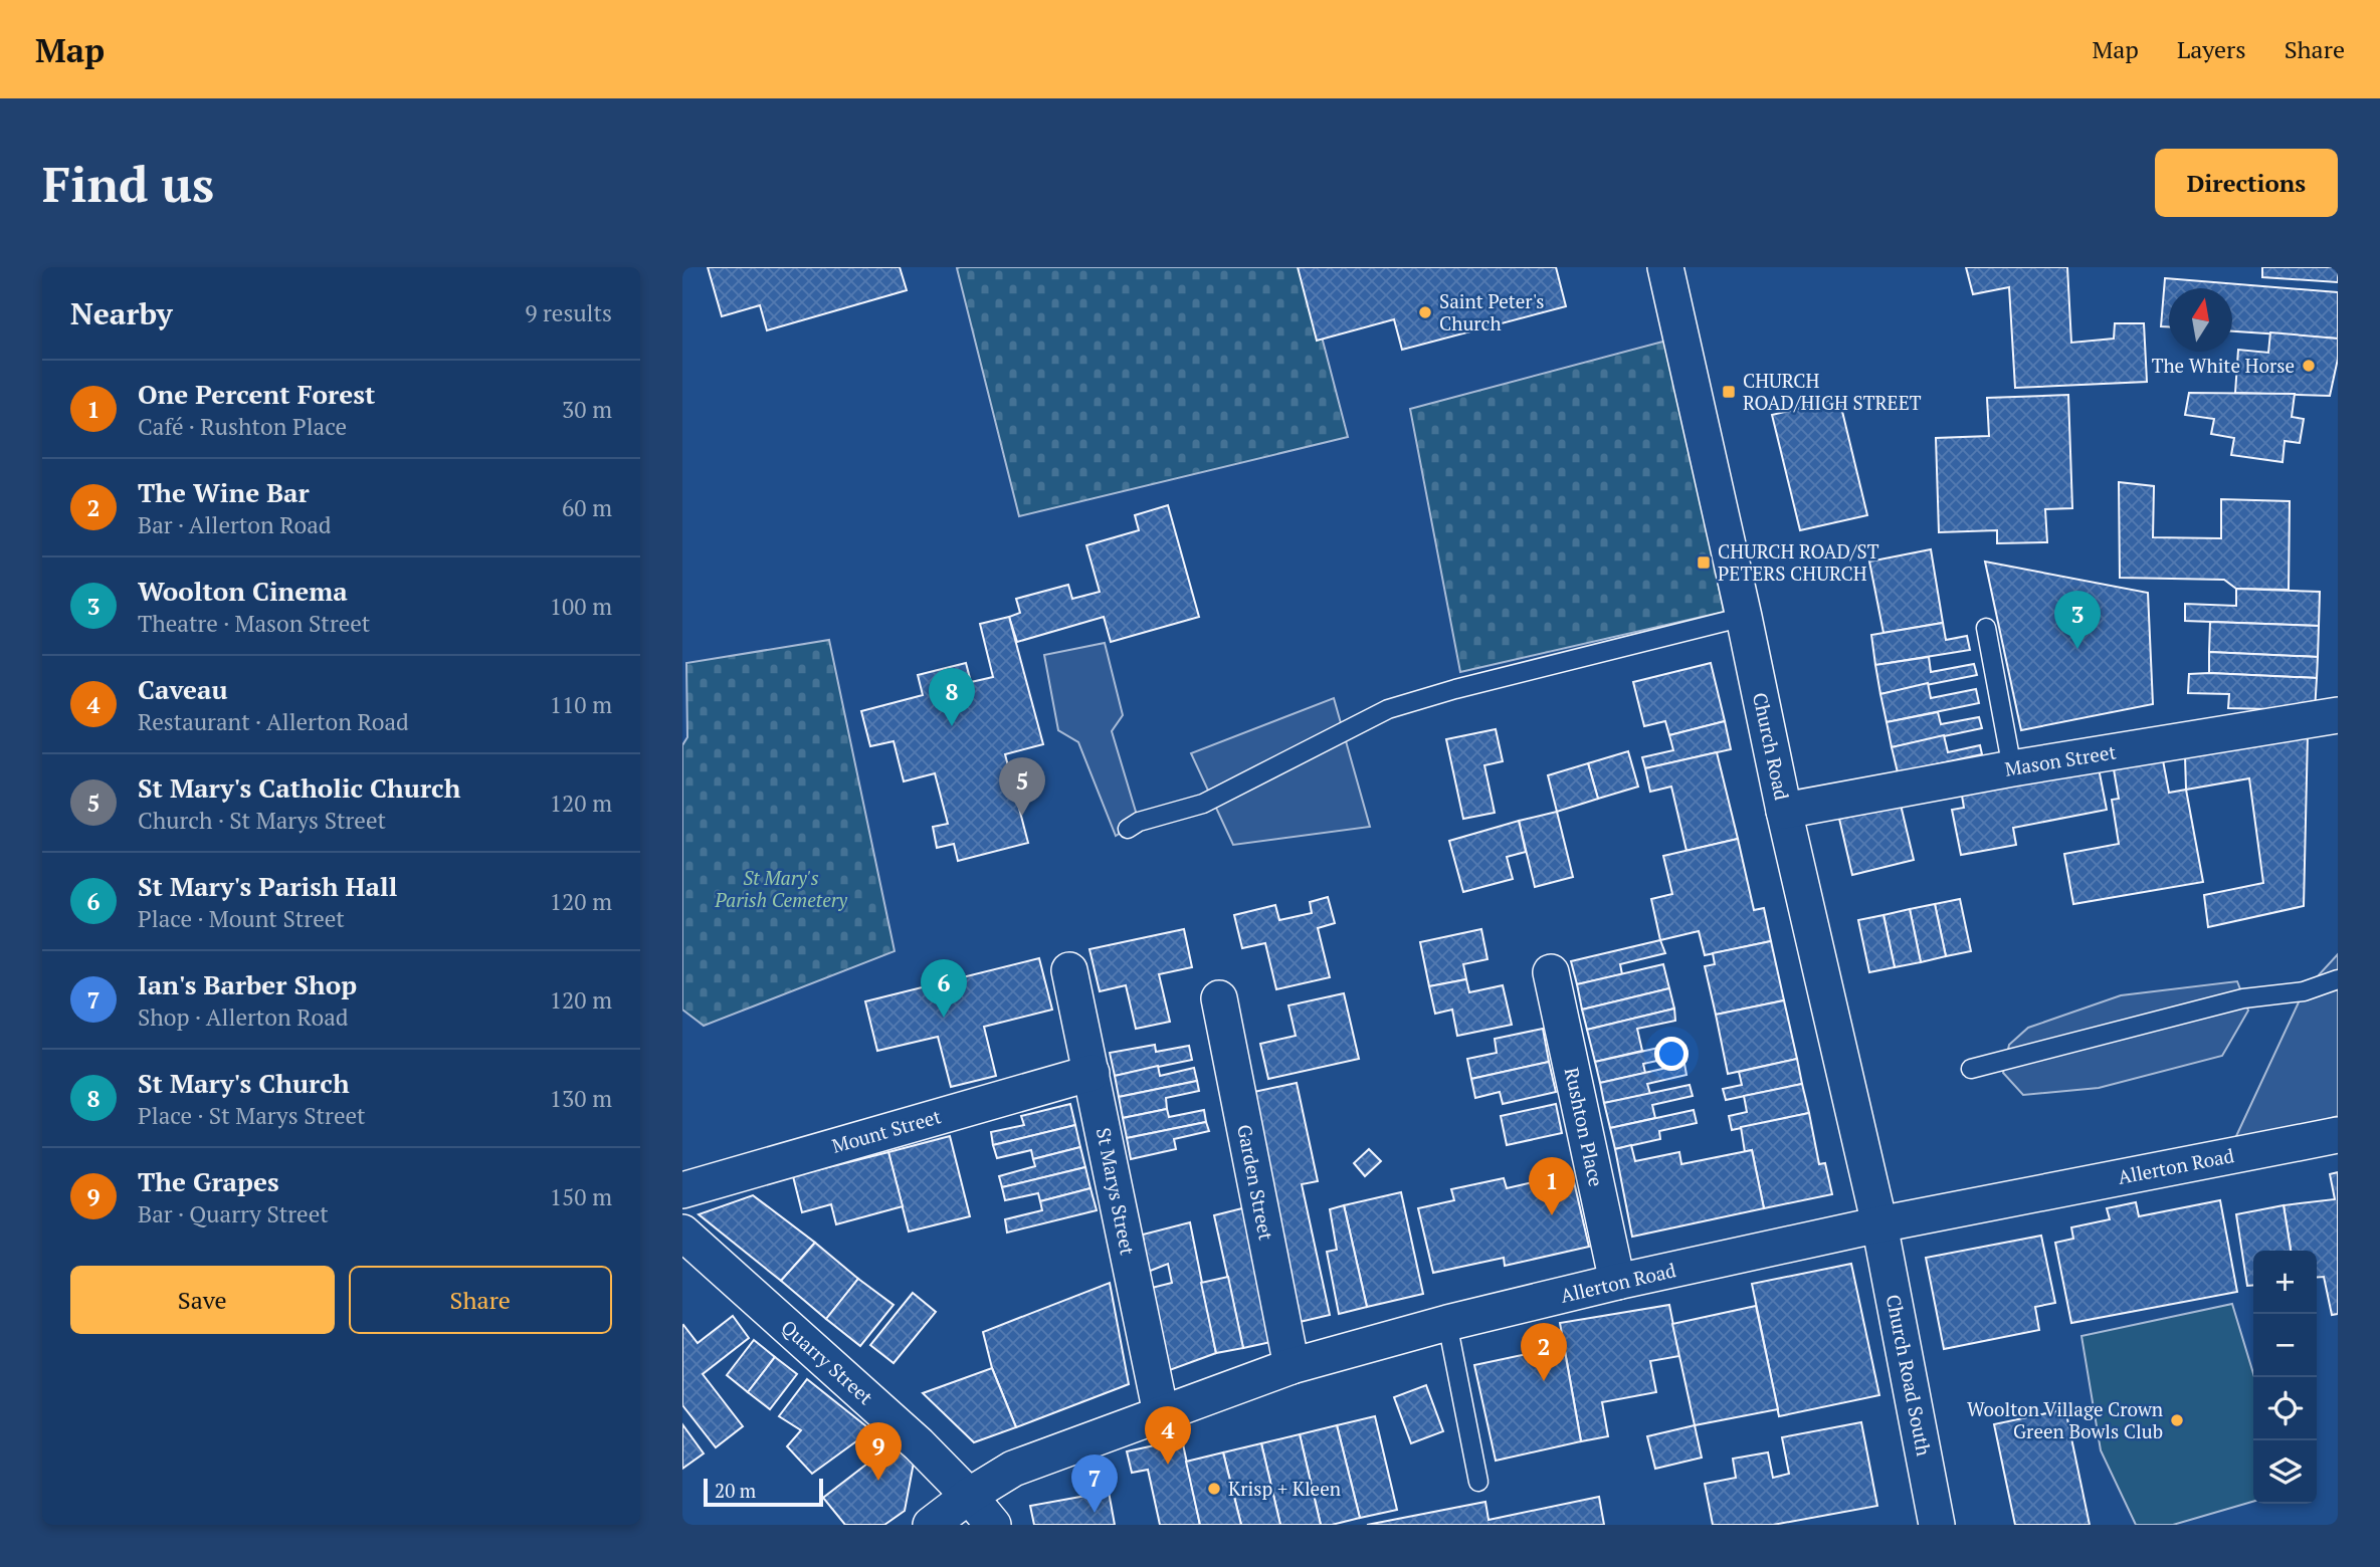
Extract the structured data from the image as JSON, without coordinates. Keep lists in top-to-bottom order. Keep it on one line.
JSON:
{"streets":{"street":["Church Road","Mason Street","Rushton Place","Mount Street","Allerton Road","Garden Street","St Marys Street","Quarry Street","Church Road South"]},"crossings":[["Church Road","Mason Street"],["Church Road","Allerton Road"],["Church Road","Church Road South"],["Rushton Place","Allerton Road"],["Mount Street","St Marys Street"],["Allerton Road","Garden Street"],["Allerton Road","St Marys Street"],["Allerton Road","Quarry Street"],["Allerton Road","Church Road South"]],"parks":["St Mary's Parish Cemetery"],"places":{"other":["Saint Peter's Church","The White Horse","Woolton Village Crown Green Bowls Club","Krisp + Kleen"],"transit":["CHURCH ROAD/HIGH STREET","CHURCH ROAD/ST PETERS CHURCH"]},"scale_bar":"20 m","north":"top","page":{"header":"Map","nav":["Map","Layers","Share"],"buttons":["Directions",["Save","Share"]],"title":"Find us","heading":["Nearby","9 results"],"list":[{"mark":"1","name":"One Percent Forest","note":"Café · Rushton Place","value":"30 m"},{"mark":"2","name":"The Wine Bar","note":"Bar · Allerton Road","value":"60 m"},{"mark":"3","name":"Woolton Cinema","note":"Theatre · Mason Street","value":"100 m"},{"mark":"4","name":"Caveau","note":"Restaurant · Allerton Road","value":"110 m"},{"mark":"5","name":"St Mary's Catholic Church","note":"Church · St Marys Street","value":"120 m"},{"mark":"6","name":"St Mary's Parish Hall","note":"Place · Mount Street","value":"120 m"},{"mark":"7","name":"Ian's Barber Shop","note":"Shop · Allerton Road","value":"120 m"},{"mark":"8","name":"St Mary's Church","note":"Place · St Marys Street","value":"130 m"},{"mark":"9","name":"The Grapes","note":"Bar · Quarry Street","value":"150 m"}],"pins":["3","8","5","6","1","2","4","9","7"],"map_buttons":["+","−"],"scale":"20 m"}}
